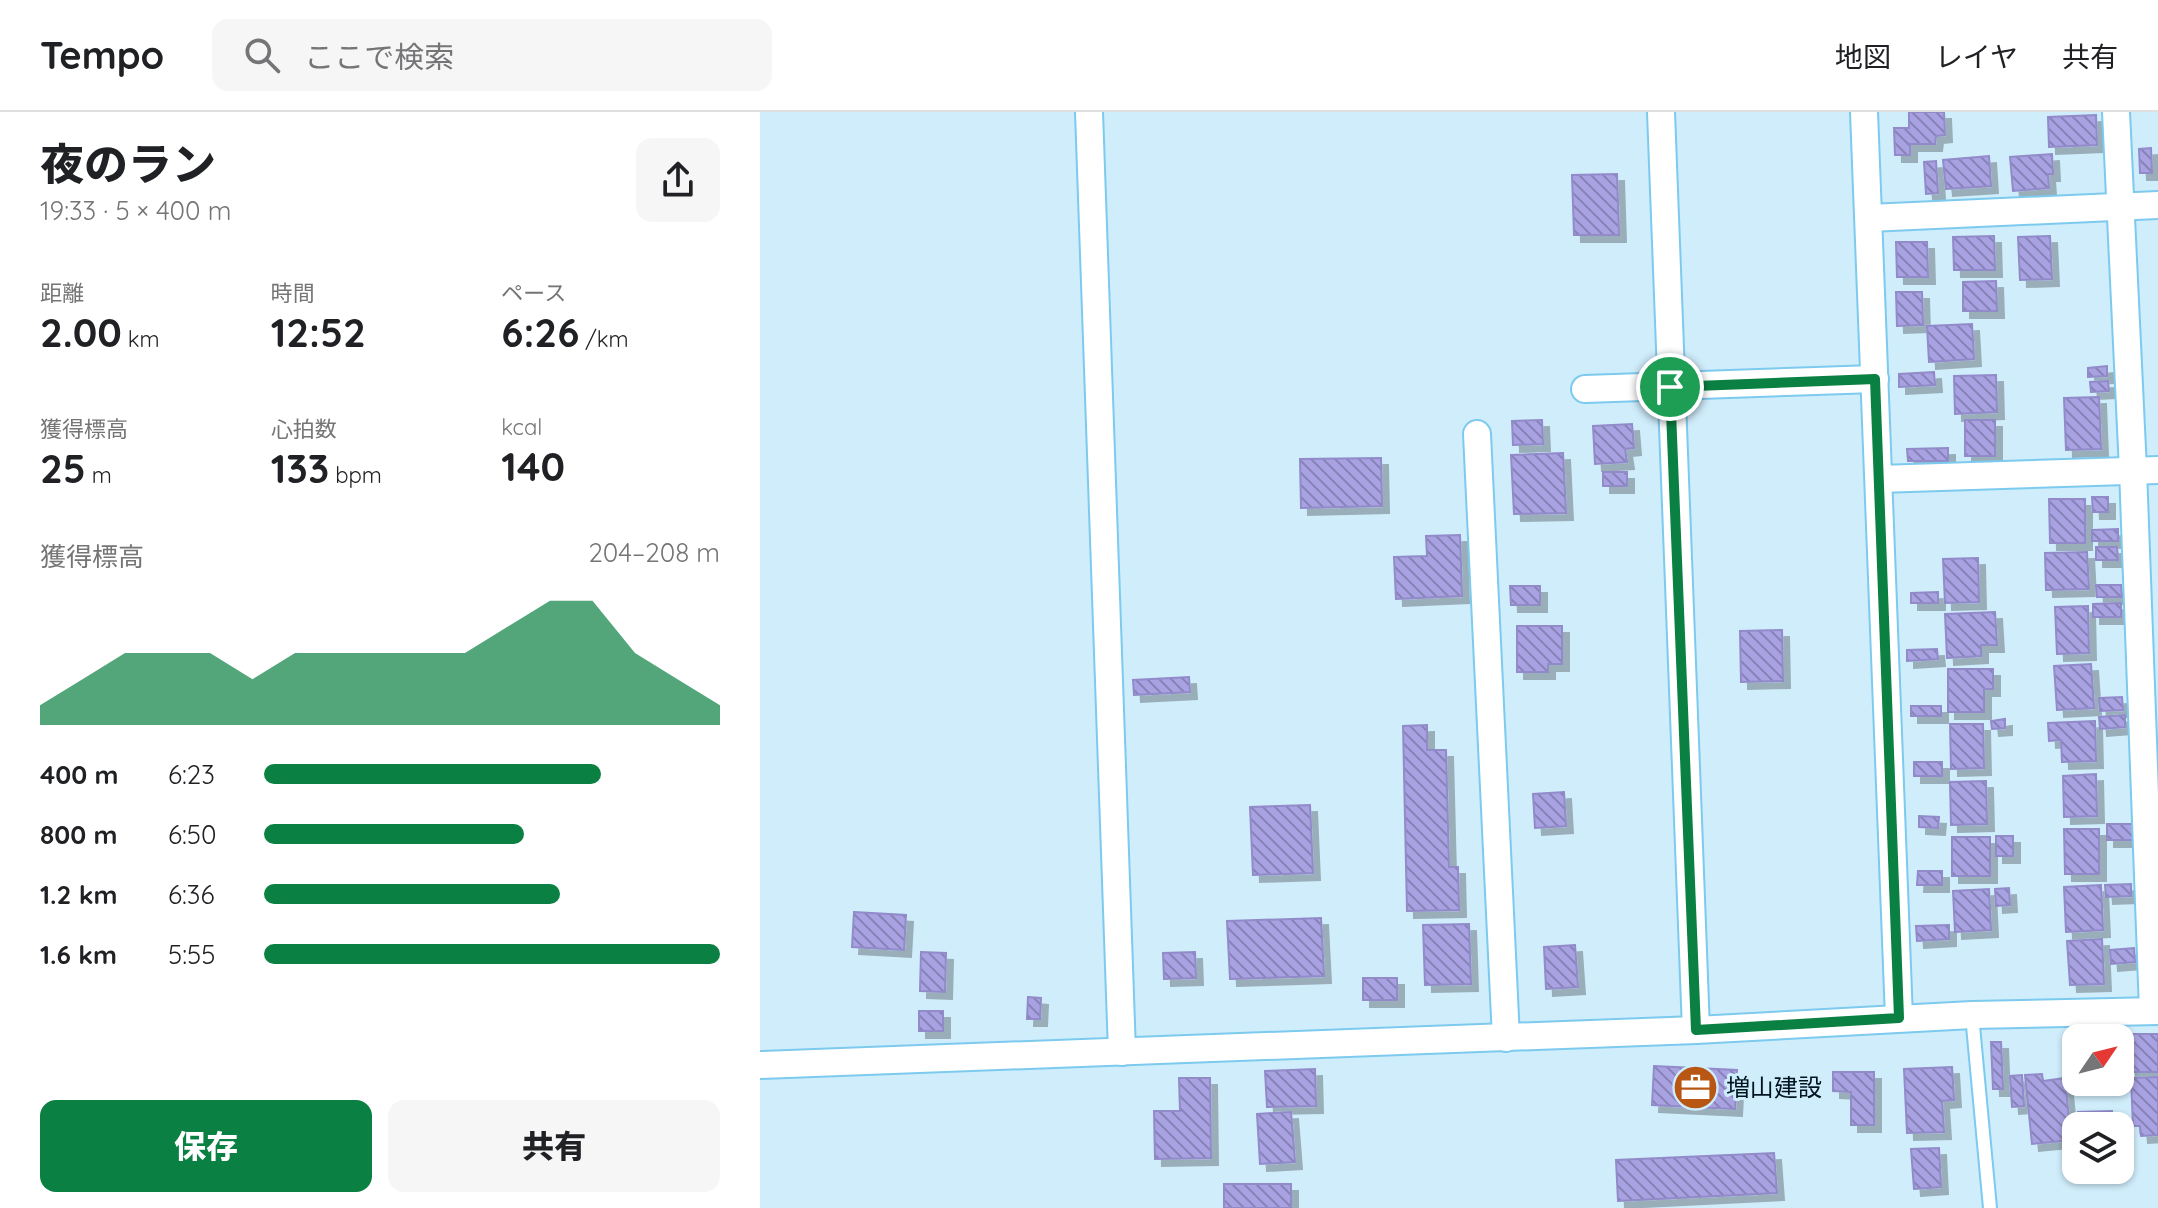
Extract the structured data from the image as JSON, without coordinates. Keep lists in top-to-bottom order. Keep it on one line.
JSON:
{"places":{"office":["増山建設"]},"north":"top right","page":{"header":"Tempo","search":"ここで検索","nav":["地図","レイヤ","共有"],"heading":["夜のラン","19:33 · 5 × 400 m"],"stats":[["距離","2.00 km"],["時間","12:52"],["ペース","6:26 /km"],["獲得標高","25 m"],["心拍数","133 bpm"],["kcal","140"]],"chart":["獲得標高","204–208 m"],"list":[{"name":"400 m","note":"6:23"},{"name":"800 m","note":"6:50"},{"name":"1.2 km","note":"6:36"},{"name":"1.6 km","note":"5:55"}],"buttons":["保存","共有"]}}
